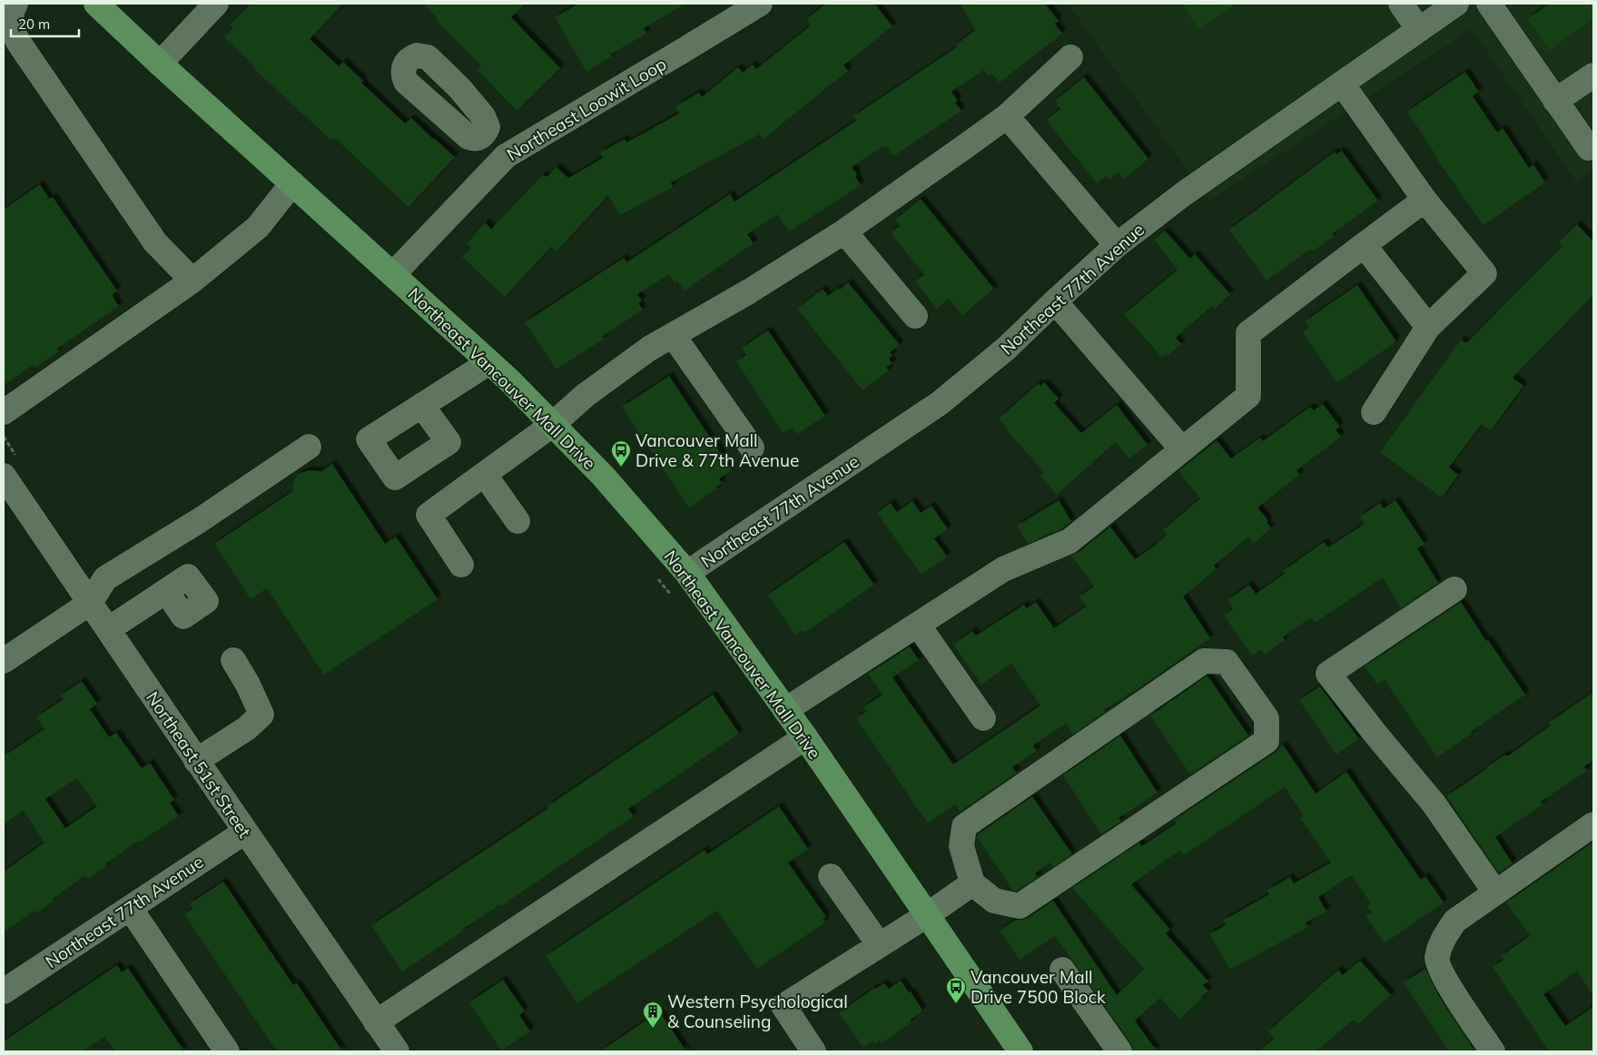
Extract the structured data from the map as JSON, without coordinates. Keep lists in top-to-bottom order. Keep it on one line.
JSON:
{"streets":{"main road":["Northeast Vancouver Mall Drive"],"street":["Northeast Loowit Loop","Northeast 77th Avenue","Northeast 51st Street"]},"crossings":[["Northeast Loowit Loop","Northeast Vancouver Mall Drive"],["Northeast 77th Avenue","Northeast Vancouver Mall Drive"],["Northeast 77th Avenue","Northeast 51st Street"]],"places":{"bus stop":["Vancouver Mall Drive & 77th Avenue","Vancouver Mall Drive 7500 Block"],"building":["Western Psychological & Counseling"]},"scale_bar":"20 m"}
